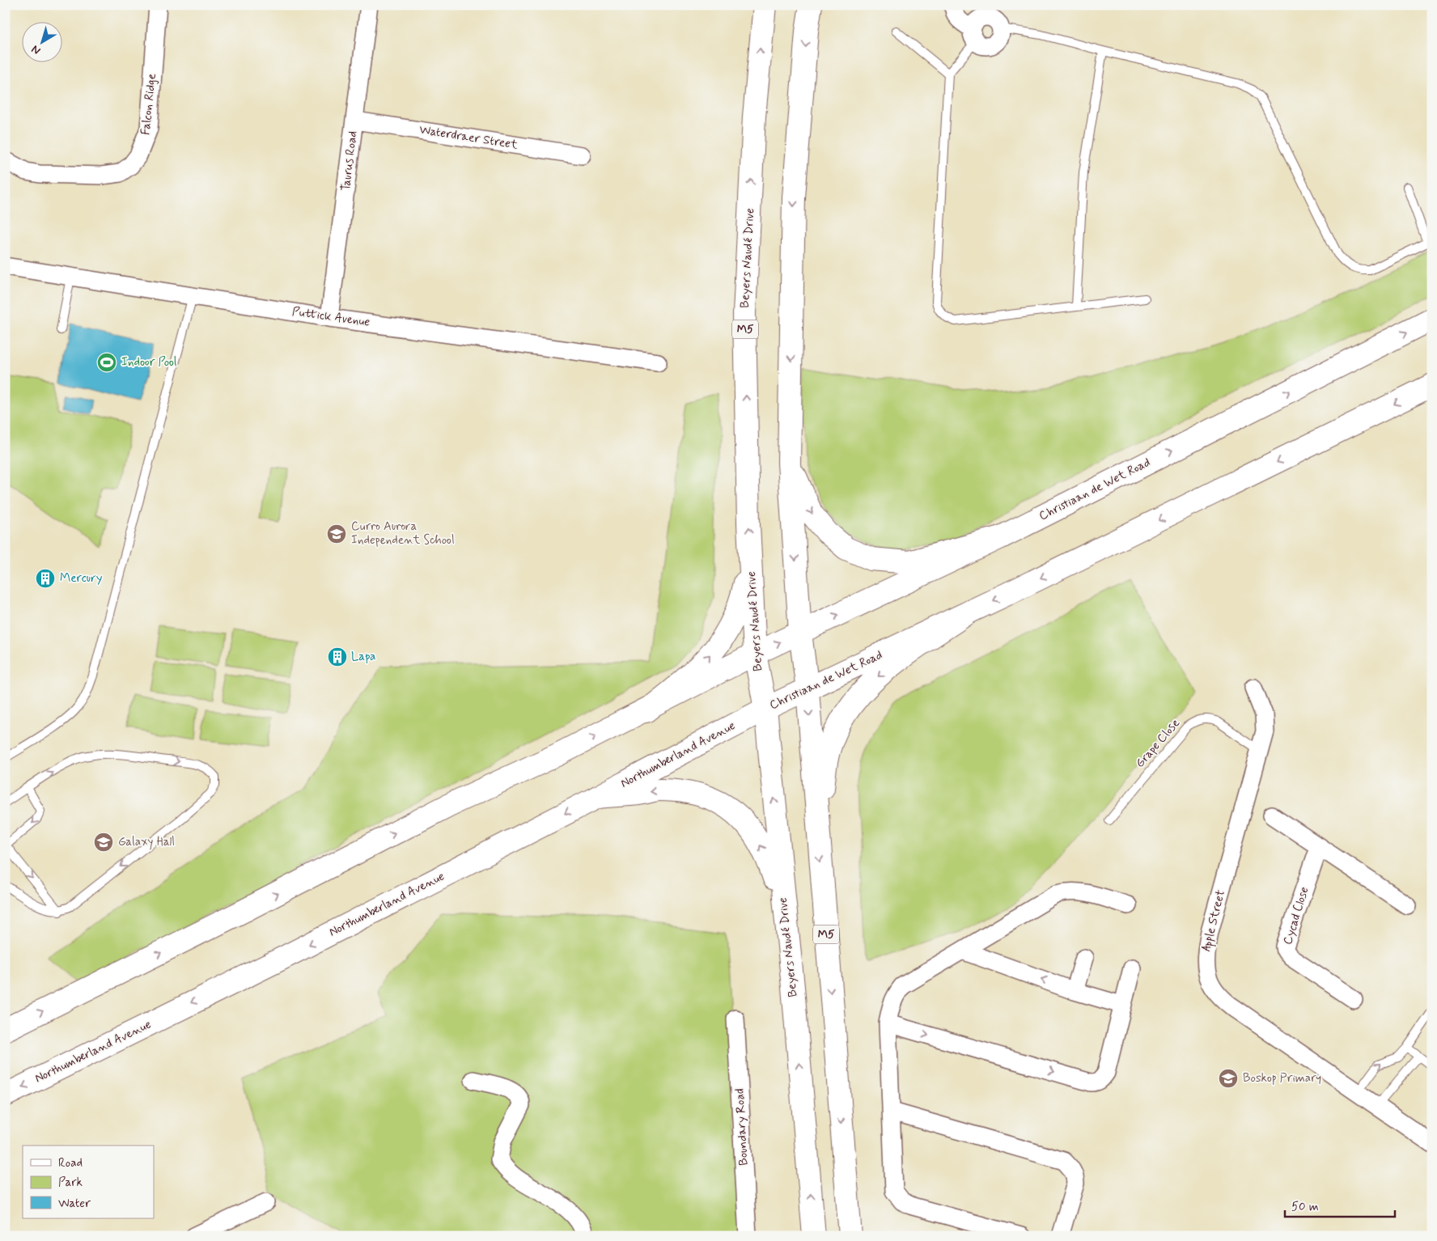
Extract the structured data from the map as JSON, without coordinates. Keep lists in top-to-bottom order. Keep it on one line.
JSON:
{"streets":{"main road":["Beyers Naudé Drive","M5","Christiaan de Wet Road","Northumberland Avenue"],"street":["Falcon Ridge","Waterdraer Street","Taurus Road","Puttick Avenue","Cycad Close","Apple Street","Boundary Road"],"lane":["Grape Close"]},"crossings":[["Waterdraer Street","Taurus Road"],["Taurus Road","Puttick Avenue"],["Beyers Naudé Drive","Christiaan de Wet Road"],["Beyers Naudé Drive","Northumberland Avenue"],["M5","Christiaan de Wet Road"],["Christiaan de Wet Road","Northumberland Avenue"],["Grape Close","Apple Street"]],"places":{"sports":["Indoor Pool"],"school or university":["Curro Aurora Independent School","Galaxy Hall","Boskop Primary"],"building":["Mercury","Lapa"]},"legend":["Road","Park","Water"],"scale_bar":"50 m","north":"bottom left"}
